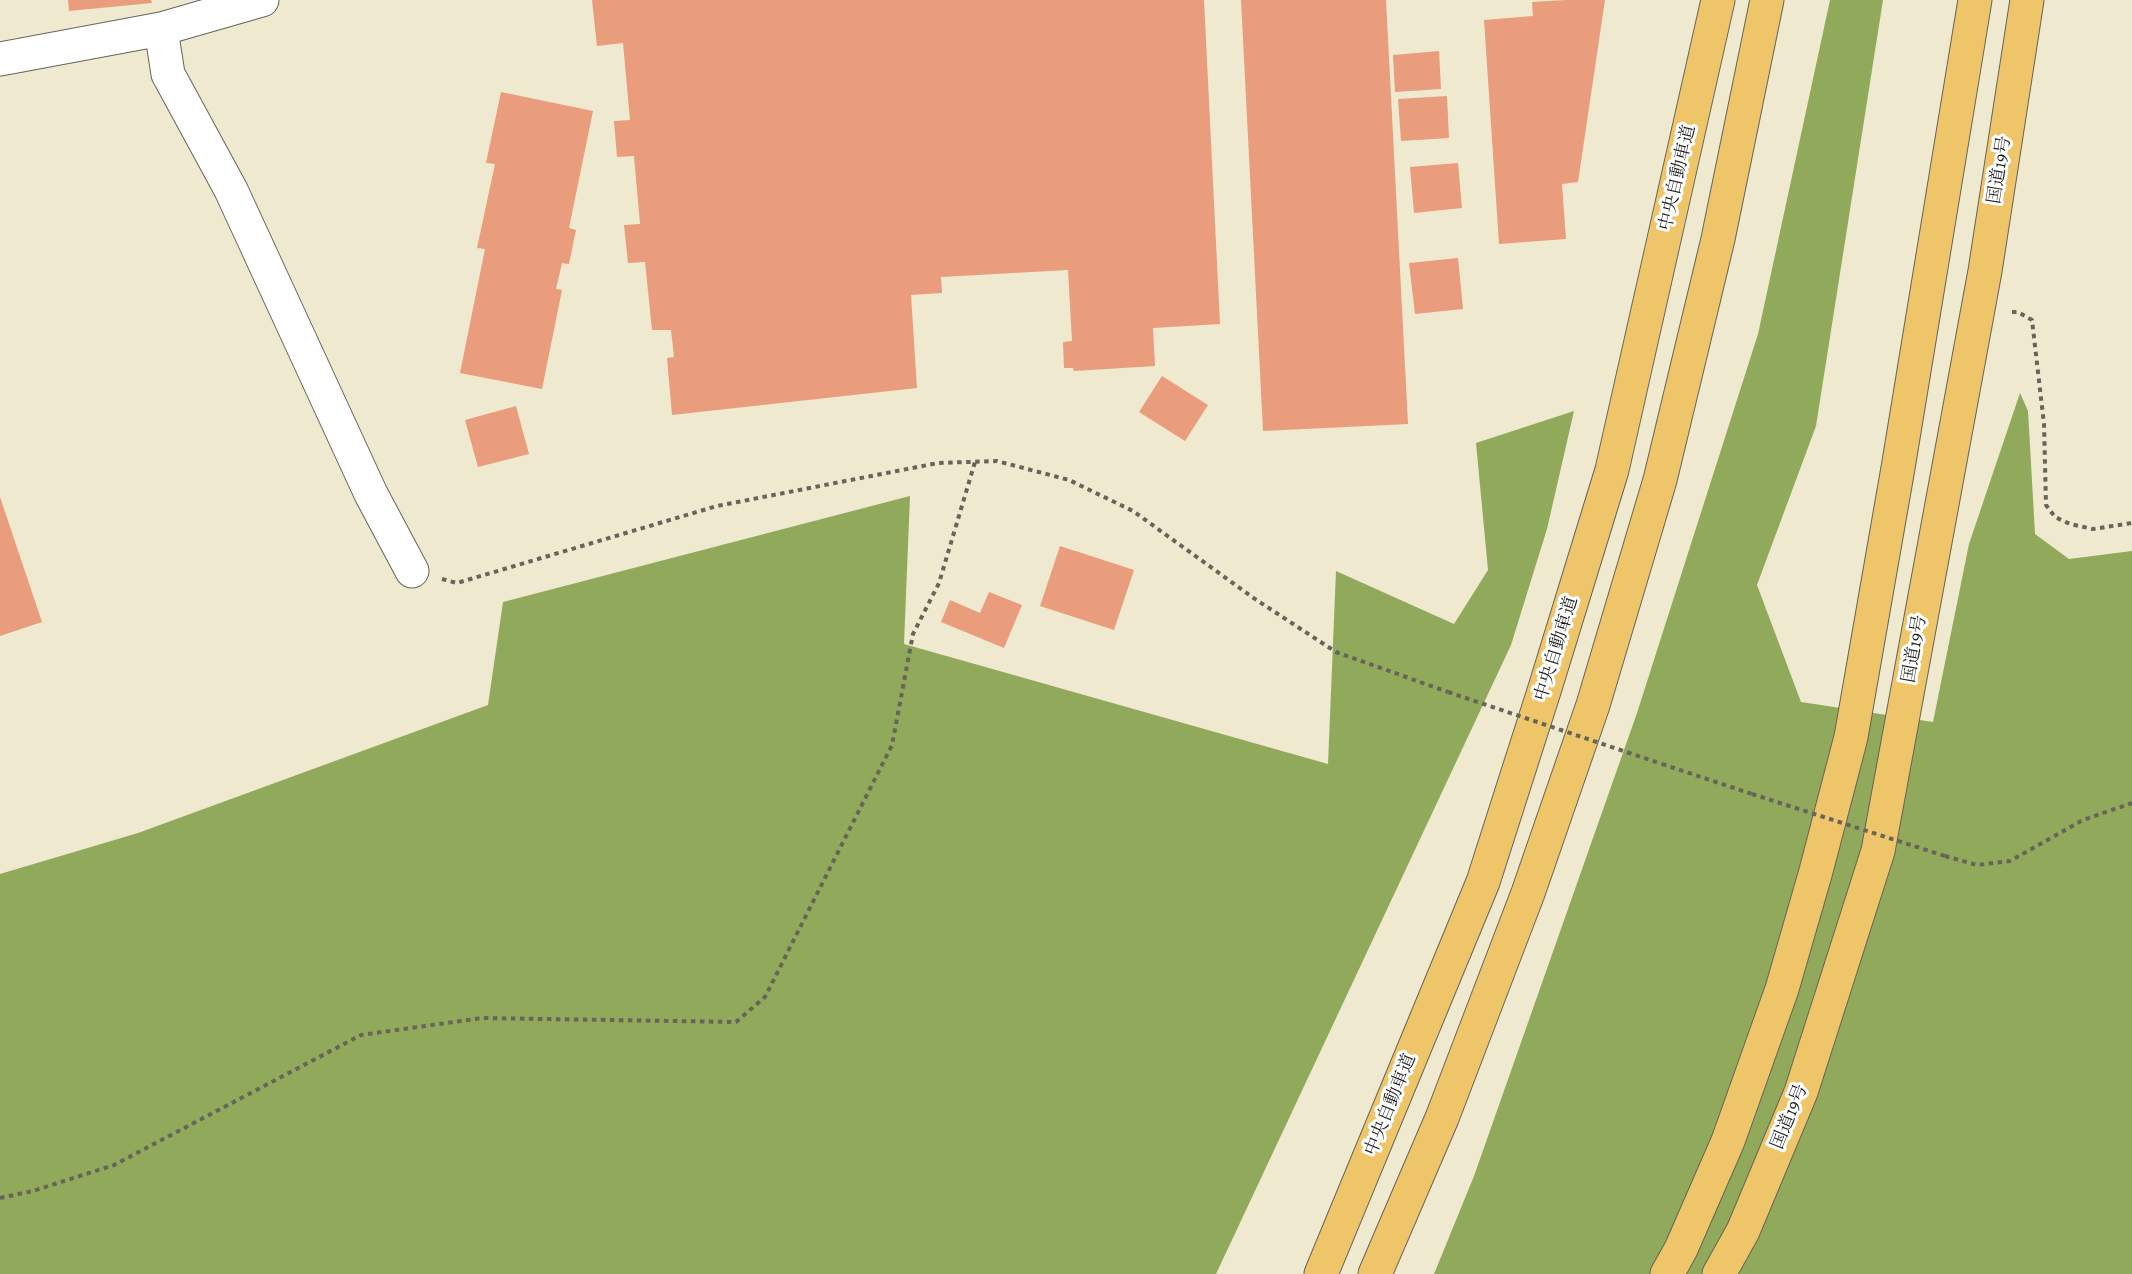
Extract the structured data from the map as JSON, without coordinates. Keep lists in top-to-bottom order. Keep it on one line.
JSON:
{"streets":{"highway":["国道19号","中央自動車道"]}}
